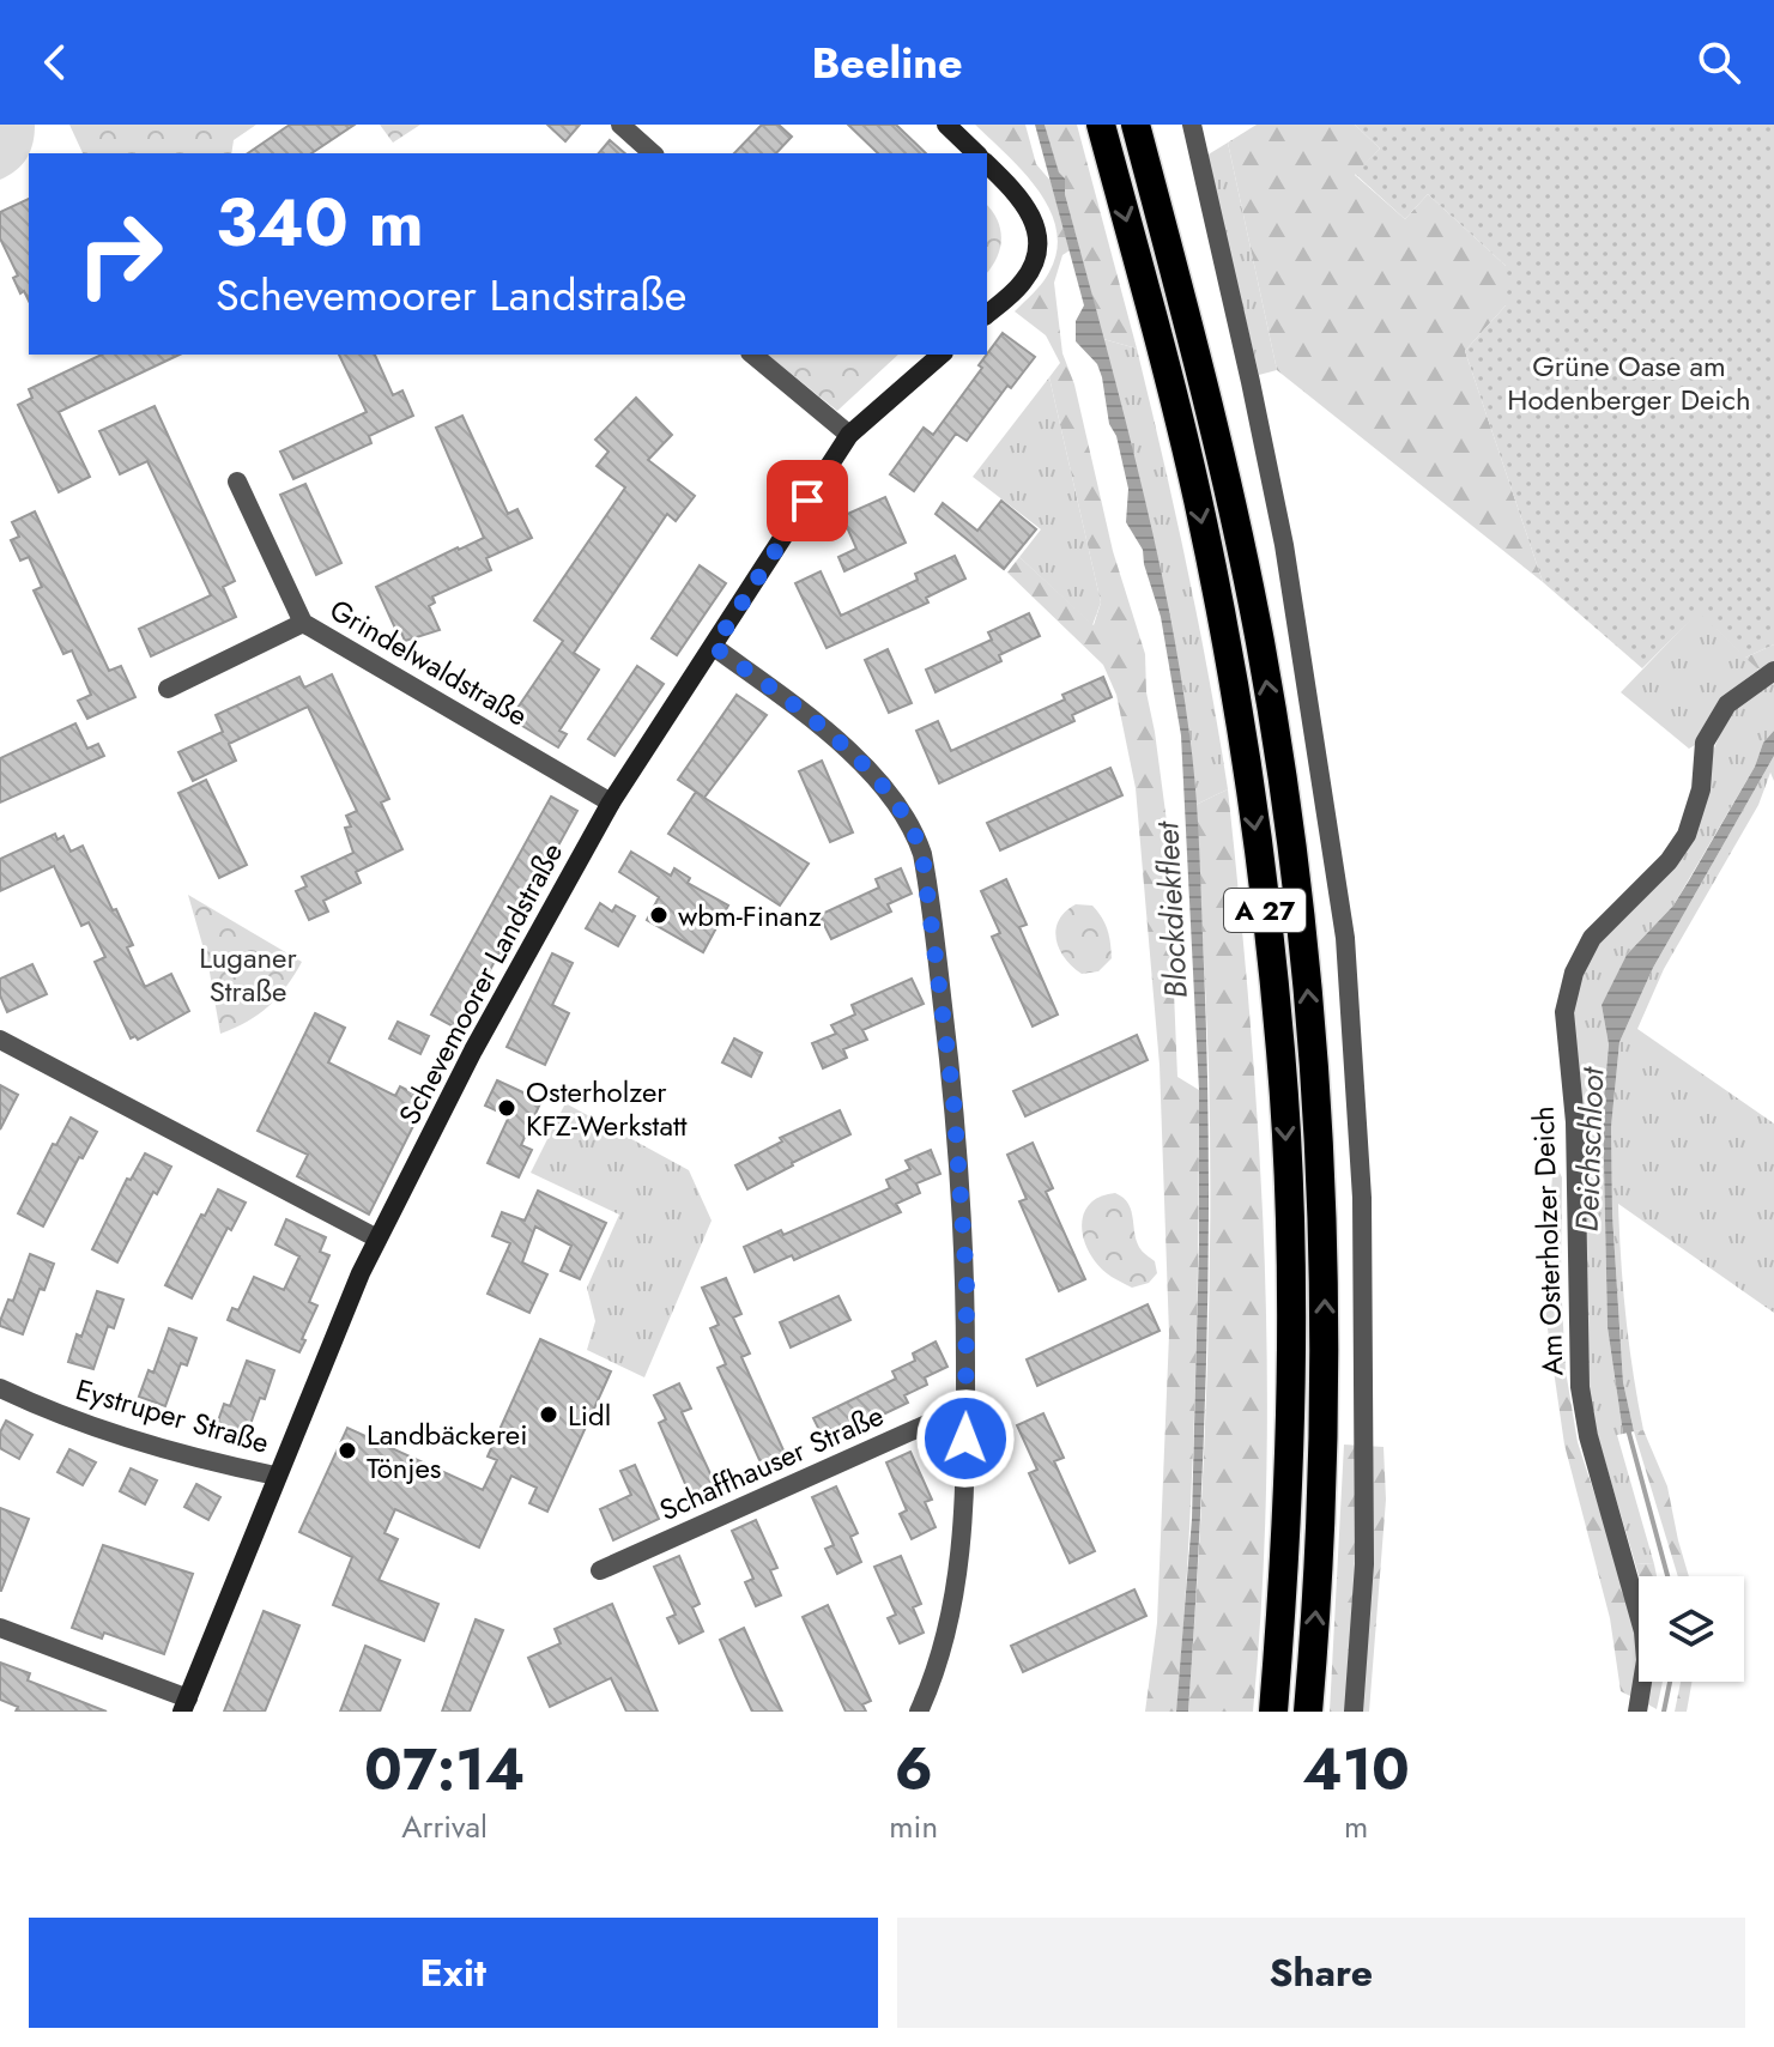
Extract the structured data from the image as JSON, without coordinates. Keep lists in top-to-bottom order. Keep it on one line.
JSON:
{"streets":{"highway":["A 27"],"street":["Grindelwaldstraße","Schevemoorer Landstraße","Am Osterholzer Deich","Eystruper Straße","Schaffhauser Straße"]},"crossings":[["Grindelwaldstraße","Schevemoorer Landstraße"],["Schevemoorer Landstraße","Eystruper Straße"]],"water":["Blockdiekfleet","Deichschloot"],"parks":["Grüne Oase am Hodenberger Deich","Luganer Straße"],"places":["wbm-Finanz","Osterholzer KFZ-Werkstatt","Lidl","Landbäckerei Tönjes"],"page":{"header":"Beeline","turn":["340 m","Schevemoorer Landstraße"],"eta":["07:14","Arrival","6","min","410","m"],"buttons":["Exit","Share"]}}
